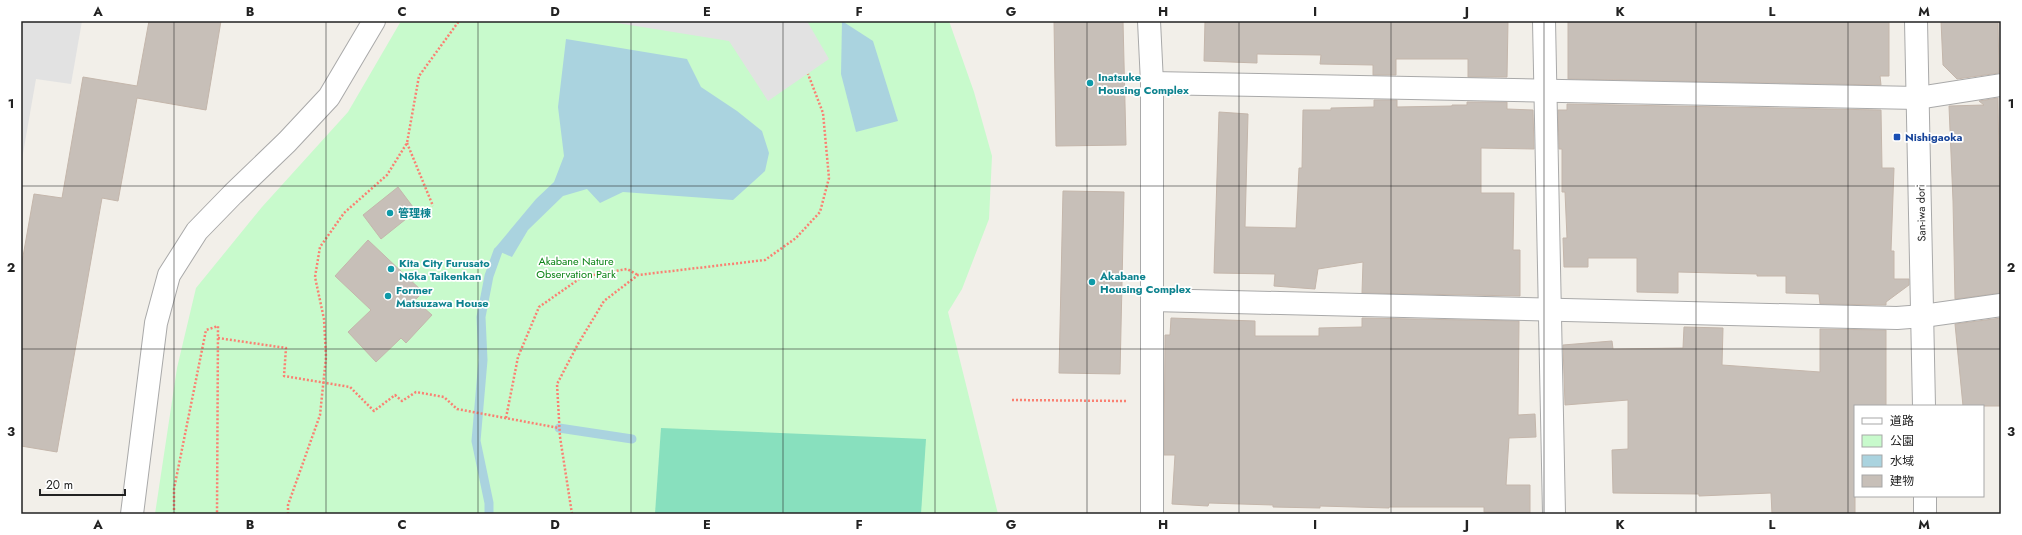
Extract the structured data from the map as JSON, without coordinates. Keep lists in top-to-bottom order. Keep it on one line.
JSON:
{"streets":{"street":["San-iwa dori"]},"parks":["Akabane Nature Observation Park"],"places":{"other":["Inatsuke Housing Complex","管理棟","Kita City Furusato Nōka Taikenkan","Akabane Housing Complex","Former Matsuzawa House"],"transit":["Nishigaoka"]},"legend":["道路","公園","水域","建物"],"scale_bar":"20 m","grid":{"columns":["A","B","C","D","E","F","G","H","I","J","K","L","M"],"rows":["1","2","3"]}}
